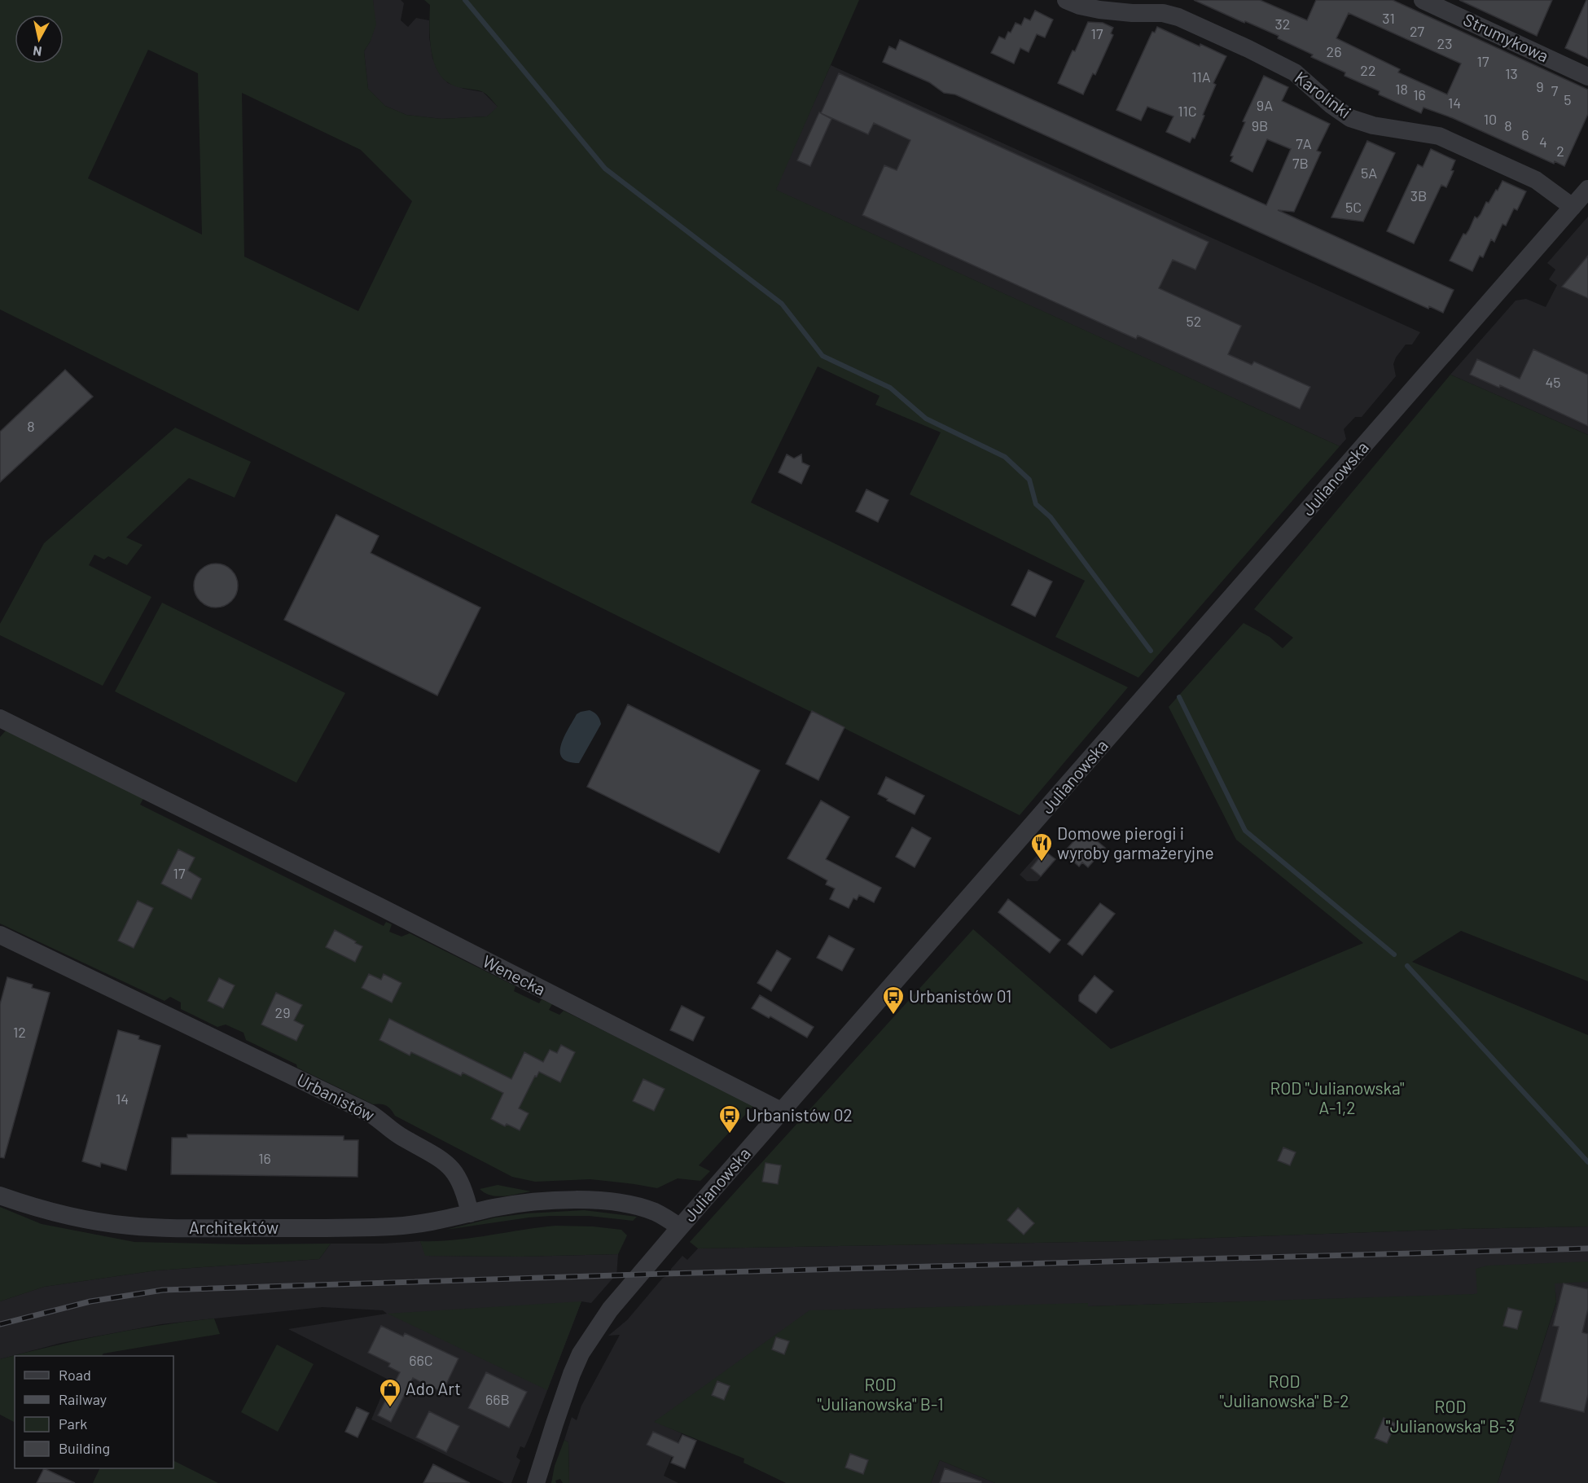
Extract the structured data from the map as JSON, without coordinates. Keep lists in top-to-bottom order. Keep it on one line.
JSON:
{"streets":{"street":["Strumykowa","Karolinki","Julianowska","Wenecka","Urbanistów","Architektów"]},"crossings":[["Karolinki","Julianowska"],["Julianowska","Wenecka"],["Urbanistów","Architektów"]],"parks":["ROD \"Julianowska\" A-1,2","ROD \"Julianowska\" B-2","ROD \"Julianowska\" B-1","ROD \"Julianowska\" B-3"],"places":{"restaurant":["Domowe pierogi i wyroby garmażeryjne"],"bus stop":["Urbanistów 01","Urbanistów 02"],"shop":["Ado Art"]},"house_numbers":["31","32","27","17","23","26","17","22","13","11A","9","18","7","16","5","14","9A","11C","10","9B","8","6","4","7A","2","7B","5A","3B","5C","52","45","8","17","29","12","14","16","66C","66B"],"legend":["Road","Railway","Park","Building"],"north":"bottom"}
